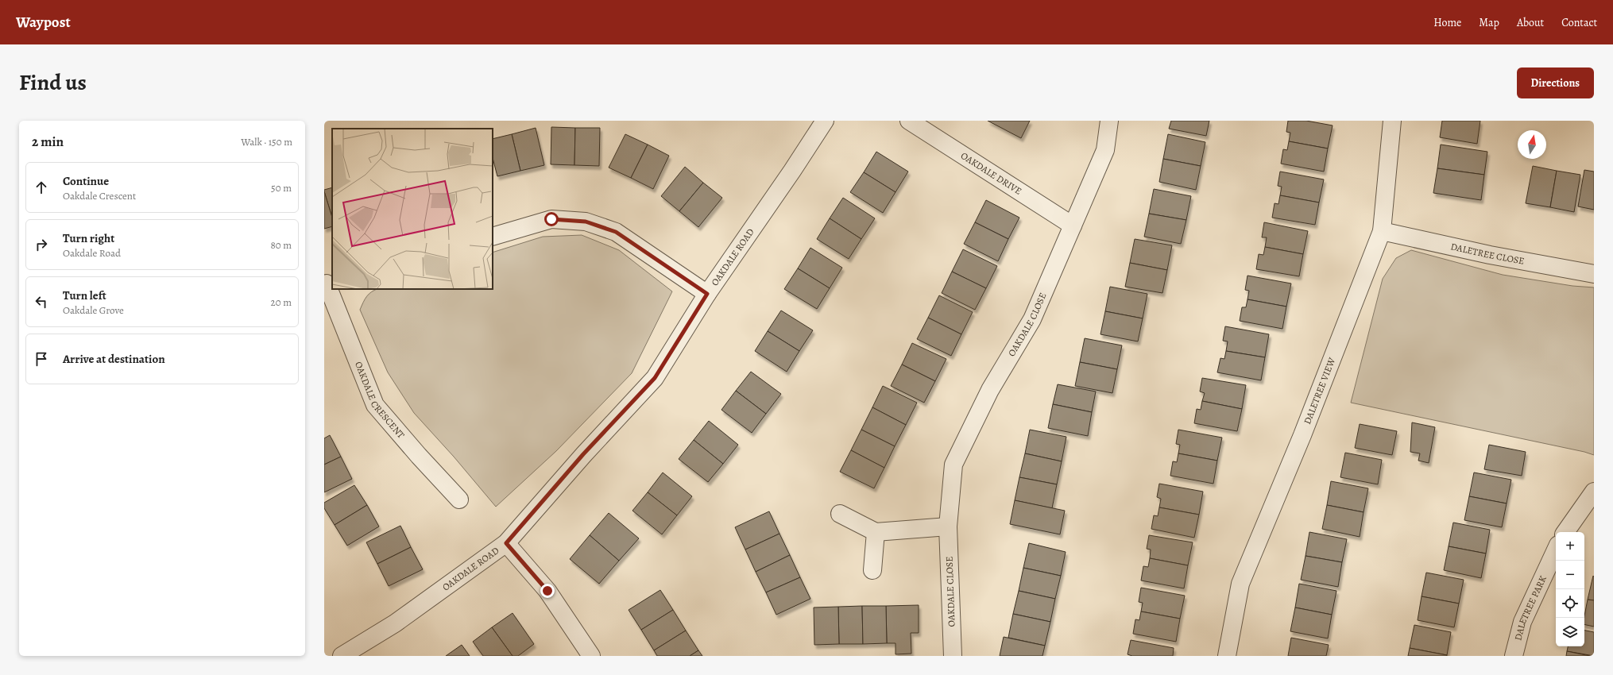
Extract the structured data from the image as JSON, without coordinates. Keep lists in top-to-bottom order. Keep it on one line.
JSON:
{"streets":{"street":["OAKDALE DRIVE","DALETREE CLOSE","OAKDALE ROAD","OAKDALE CLOSE","DALETREE VIEW","OAKDALE CRESCENT","DALETREE PARK"]},"crossings":[["OAKDALE DRIVE","OAKDALE CLOSE"],["DALETREE CLOSE","DALETREE VIEW"]],"north":"top","page":{"header":"Waypost","nav":["Home","Map","About","Contact"],"title":"Find us","buttons":"Directions","heading":["2 min","Walk · 150 m"],"list":[["Continue","Oakdale Crescent","50 m"],["Turn right","Oakdale Road","80 m"],["Turn left","Oakdale Grove","20 m"],"Arrive at destination"],"map_buttons":["+","−"]}}
